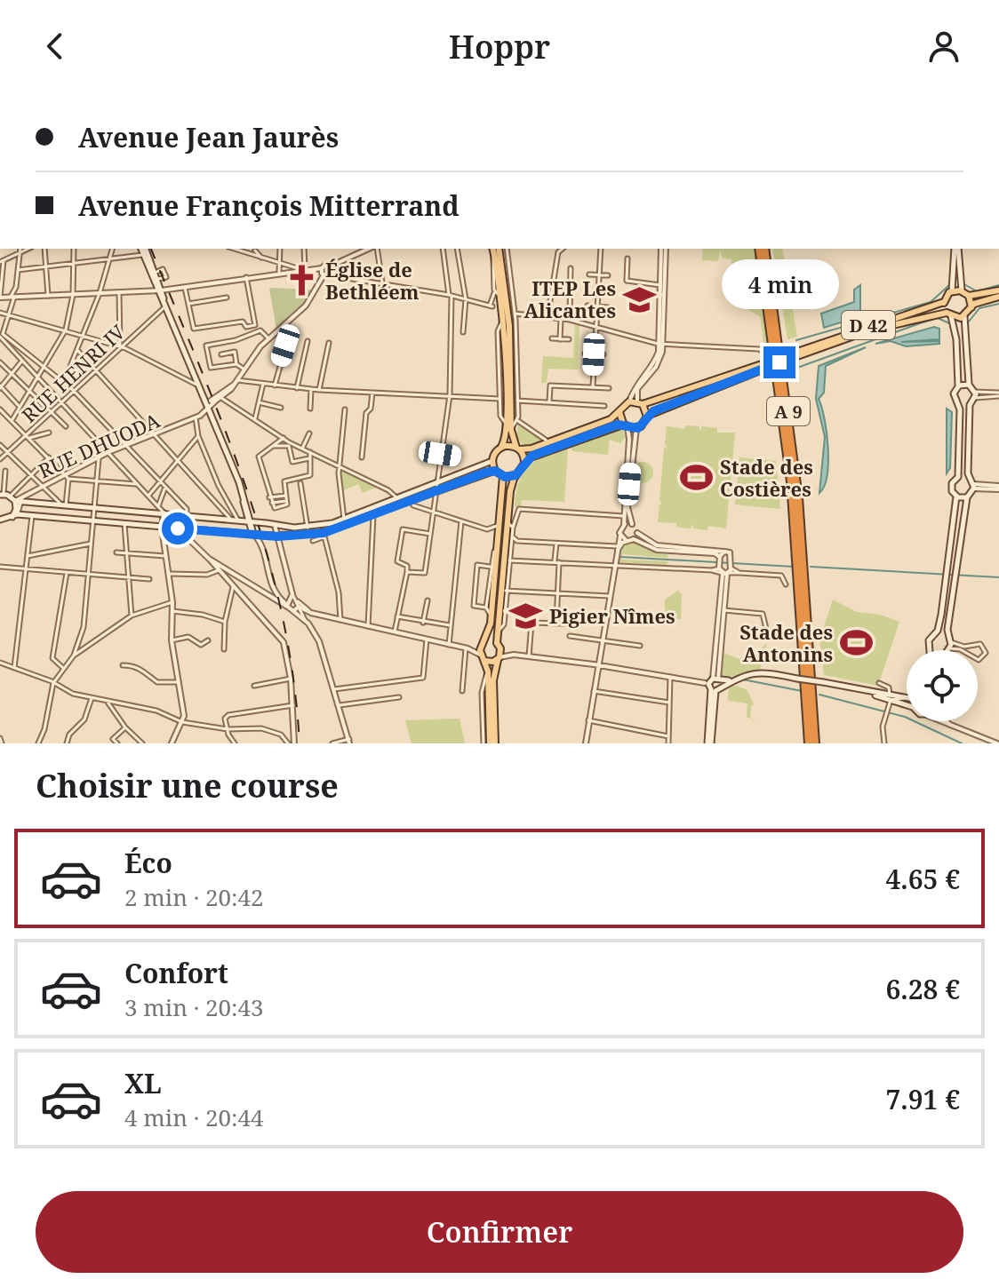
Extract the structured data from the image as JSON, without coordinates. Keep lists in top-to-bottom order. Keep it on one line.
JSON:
{"streets":{"highway":["A 9"],"main road":["D 42"],"street":["RUE HENRI IV","RUE DHUODA"]},"places":{"church":["Église de Bethléem"],"school or university":["ITEP Les Alicantes","Pigier Nîmes"],"sports":["Stade des Costières","Stade des Antonins"]},"page":{"header":"Hoppr","banner":["Avenue Jean Jaurès","Avenue François Mitterrand"],"bubble":"4 min","heading":"Choisir une course","list":[{"name":"Éco","note":"2 min · 20:42","value":"4.65 €"},{"name":"Confort","note":"3 min · 20:43","value":"6.28 €"},{"name":"XL","note":"4 min · 20:44","value":"7.91 €"}],"buttons":"Confirmer"}}
